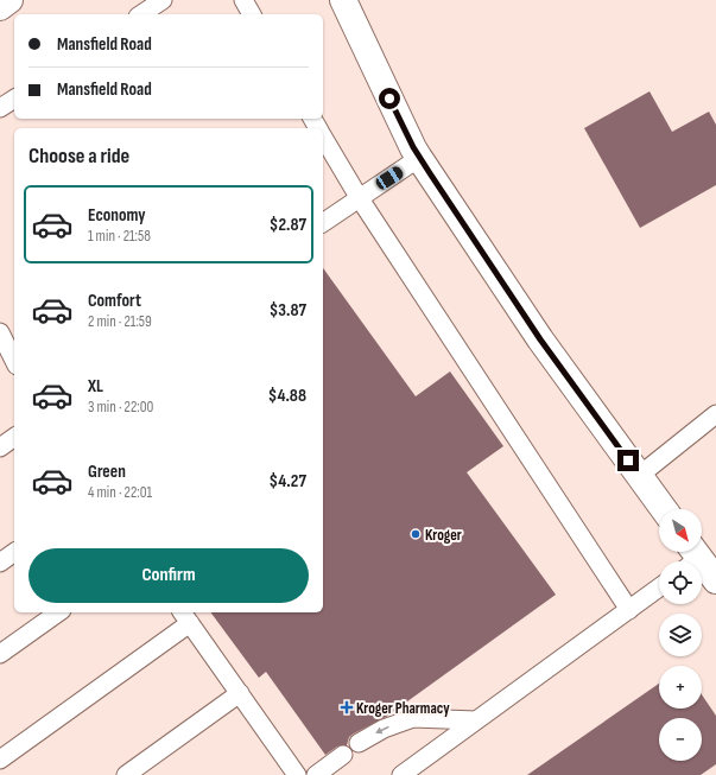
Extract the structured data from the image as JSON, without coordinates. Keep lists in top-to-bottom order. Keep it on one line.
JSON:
{"places":{"other":["Kroger"],"health":["Kroger Pharmacy"]},"north":"bottom right","page":{"banner":["Mansfield Road","Mansfield Road"],"heading":"Choose a ride","list":[{"name":"Economy","note":"1 min · 21:58","value":"$2.87"},{"name":"Comfort","note":"2 min · 21:59","value":"$3.87"},{"name":"XL","note":"3 min · 22:00","value":"$4.88"},{"name":"Green","note":"4 min · 22:01","value":"$4.27"}],"map_buttons":["+","−"],"buttons":"Confirm"}}
